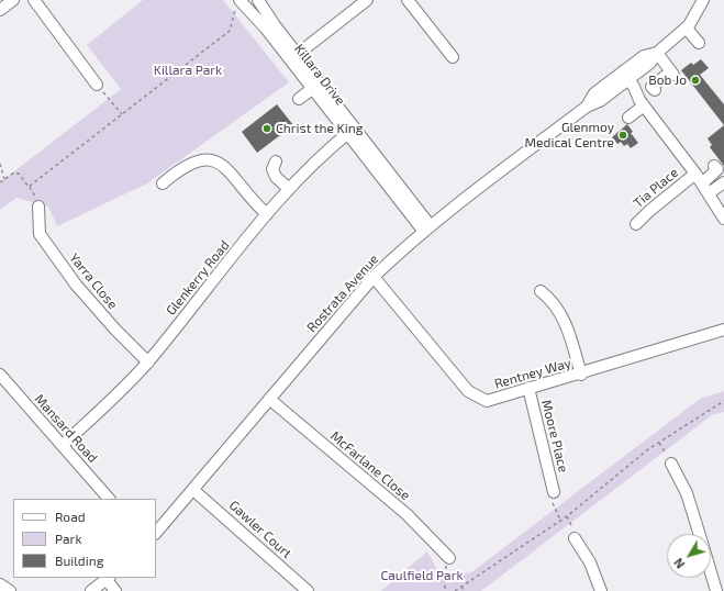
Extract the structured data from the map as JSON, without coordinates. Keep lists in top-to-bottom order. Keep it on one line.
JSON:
{"streets":{"street":["Killara Drive","Tia Place","Glenkerry Road","Yarra Close","Rostrata Avenue","Rentney Way","Mansard Road","Moore Place","McFarlane Close","Gawler Court"]},"crossings":[["Killara Drive","Glenkerry Road"],["Killara Drive","Rostrata Avenue"],["Glenkerry Road","Yarra Close"],["Glenkerry Road","Mansard Road"],["Rostrata Avenue","Rentney Way"],["Rostrata Avenue","McFarlane Close"],["Rostrata Avenue","Gawler Court"],["Rentney Way","Moore Place"]],"parks":["Killara Park","Caulfield Park"],"places":["Bob Jo","Christ the King","Glenmoy Medical Centre"],"legend":["Road","Park","Building"],"north":"bottom left"}
